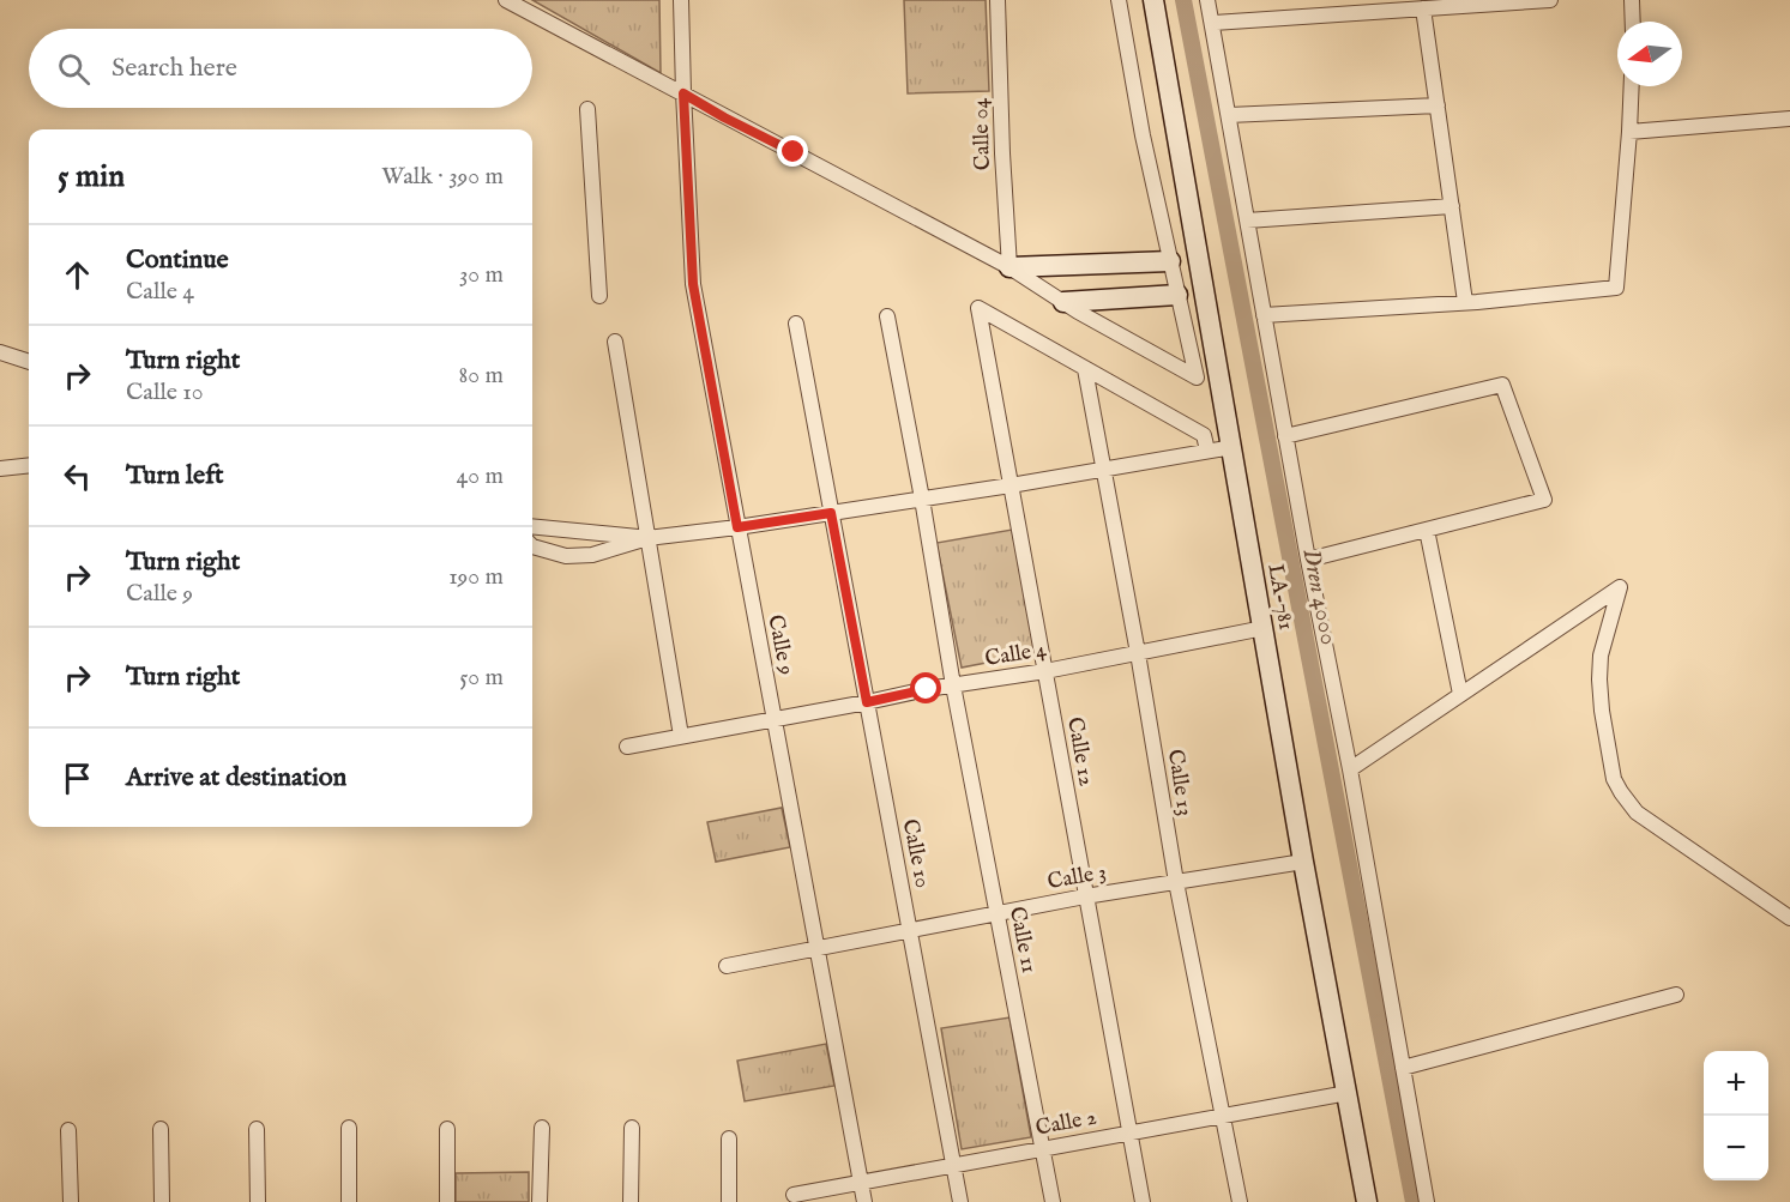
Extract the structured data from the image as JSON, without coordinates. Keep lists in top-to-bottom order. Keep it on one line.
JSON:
{"streets":{"street":["Calle 04","LA-781","Calle 9","Calle 4","Calle 12","Calle 13","Calle 10","Calle 3","Calle 11","Calle 2"]},"crossings":[["LA-781","Calle 4"],["LA-781","Calle 3"],["LA-781","Calle 2"],["Calle 9","Calle 4"],["Calle 9","Calle 3"],["Calle 9","Calle 2"],["Calle 4","Calle 12"],["Calle 4","Calle 13"],["Calle 4","Calle 10"],["Calle 4","Calle 11"],["Calle 12","Calle 13"],["Calle 12","Calle 3"],["Calle 12","Calle 2"],["Calle 13","Calle 3"],["Calle 13","Calle 2"],["Calle 10","Calle 3"],["Calle 10","Calle 2"],["Calle 3","Calle 11"],["Calle 11","Calle 2"]],"water":["Dren 4000"],"north":"left","page":{"search":"Search here","heading":["5 min","Walk · 390 m"],"list":[["Continue","Calle 4","30 m"],["Turn right","Calle 10","80 m"],["Turn left","40 m"],["Turn right","Calle 9","190 m"],["Turn right","50 m"],"Arrive at destination"],"map_buttons":["+","−"]}}
